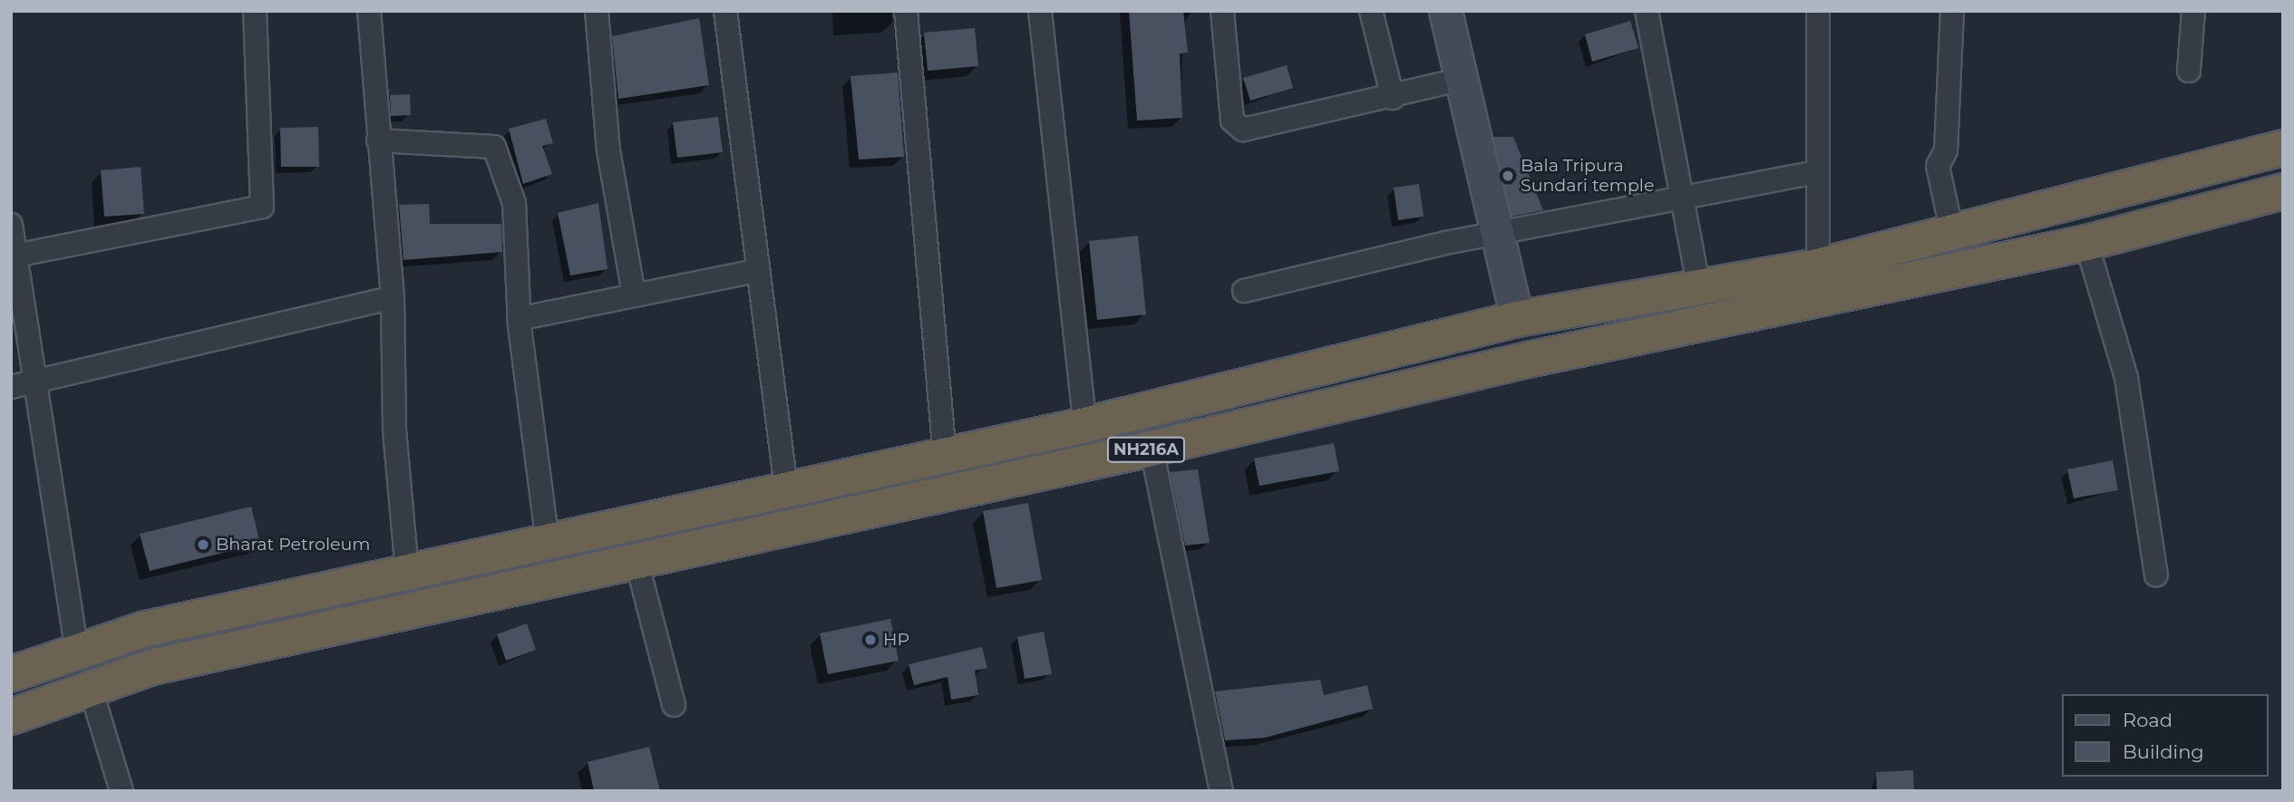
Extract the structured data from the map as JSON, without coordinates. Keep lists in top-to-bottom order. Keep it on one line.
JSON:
{"streets":{"highway":["NH216A"]},"places":["Bala Tripura Sundari temple","Bharat Petroleum","HP"],"legend":["Road","Building"]}
